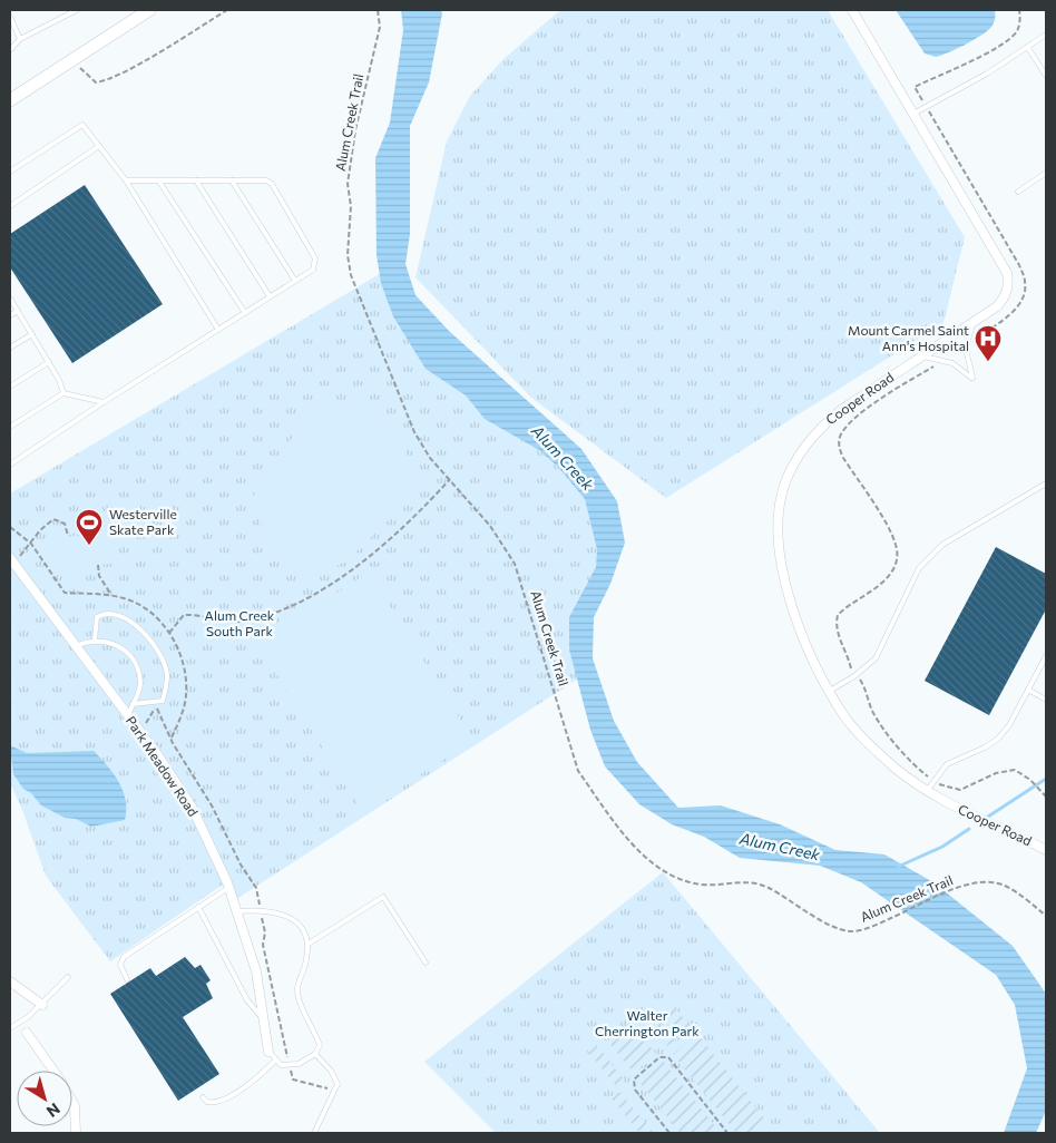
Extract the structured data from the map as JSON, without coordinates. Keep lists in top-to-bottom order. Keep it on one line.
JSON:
{"streets":{"street":["Cooper Road","Park Meadow Road"],"path":["Alum Creek Trail"]},"water":["Alum Creek"],"parks":["Alum Creek South Park","Walter Cherrington Park"],"places":{"hospital":["Mount Carmel Saint Ann's Hospital"],"sports":["Westerville Skate Park"]},"north":"bottom right"}
